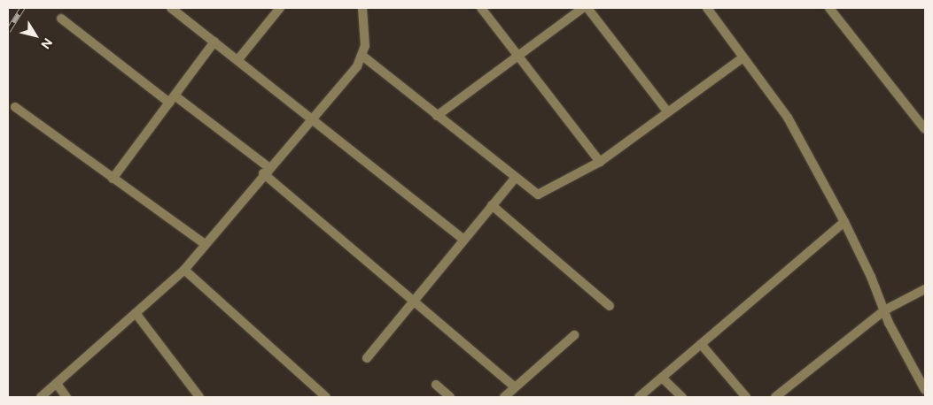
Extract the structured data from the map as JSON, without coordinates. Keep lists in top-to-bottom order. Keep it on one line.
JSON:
{"north":"bottom right"}
